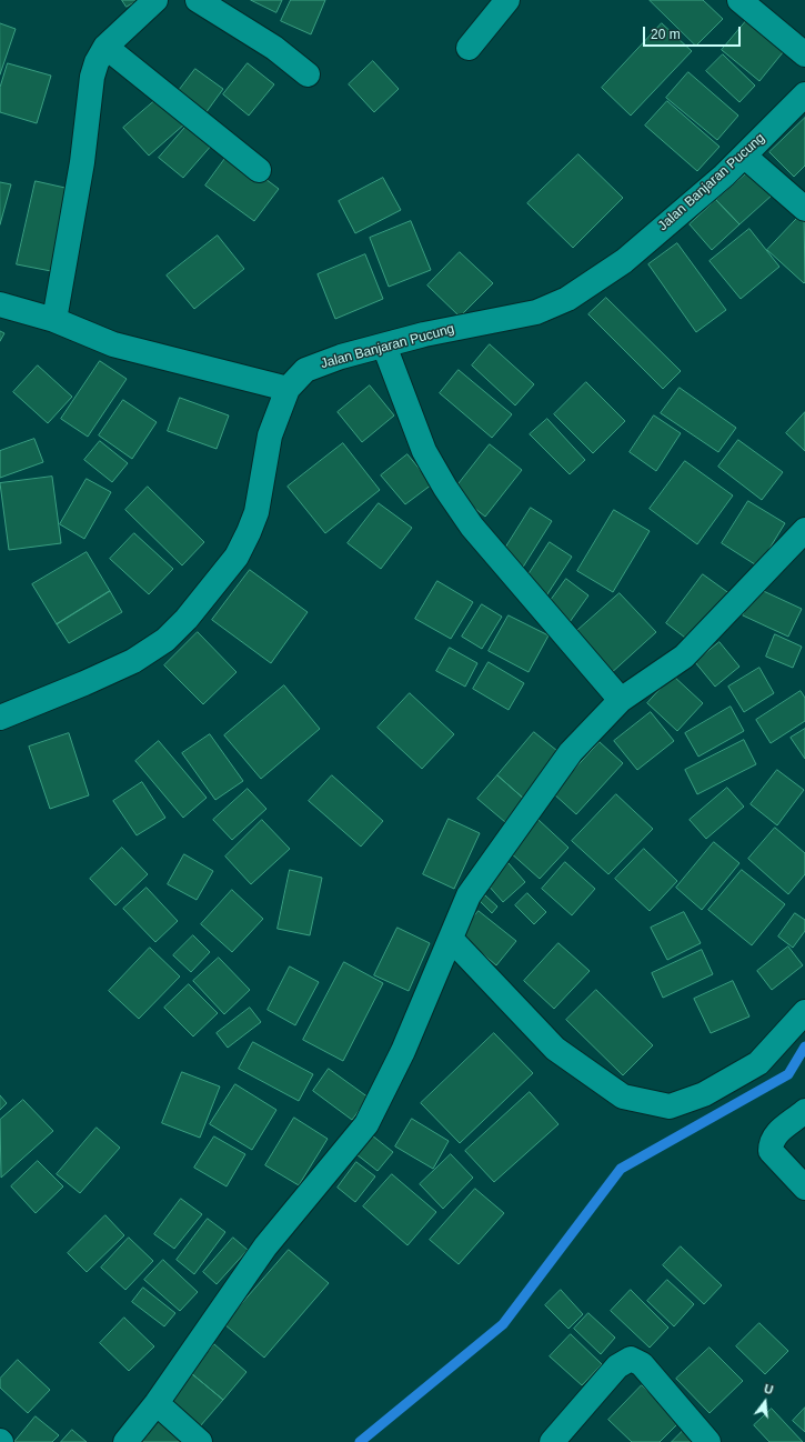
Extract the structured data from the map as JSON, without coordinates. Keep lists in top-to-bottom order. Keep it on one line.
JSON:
{"streets":{"street":["Jalan Banjaran Pucung"]},"scale_bar":"20 m","north":"top"}
